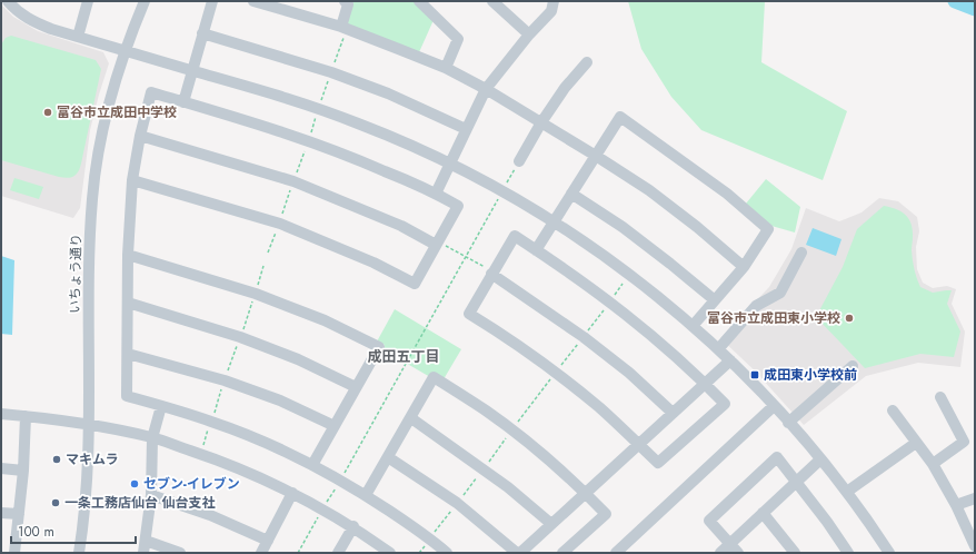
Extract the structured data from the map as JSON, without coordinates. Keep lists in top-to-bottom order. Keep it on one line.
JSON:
{"streets":{"street":["いちょう通り"]},"districts":["成田五丁目"],"places":{"other":["富谷市立成田中学校","富谷市立成田東小学校","マキムラ","セブン-イレブン","一条工務店仙台 仙台支社"],"transit":["成田東小学校前"]},"scale_bar":"100 m"}
